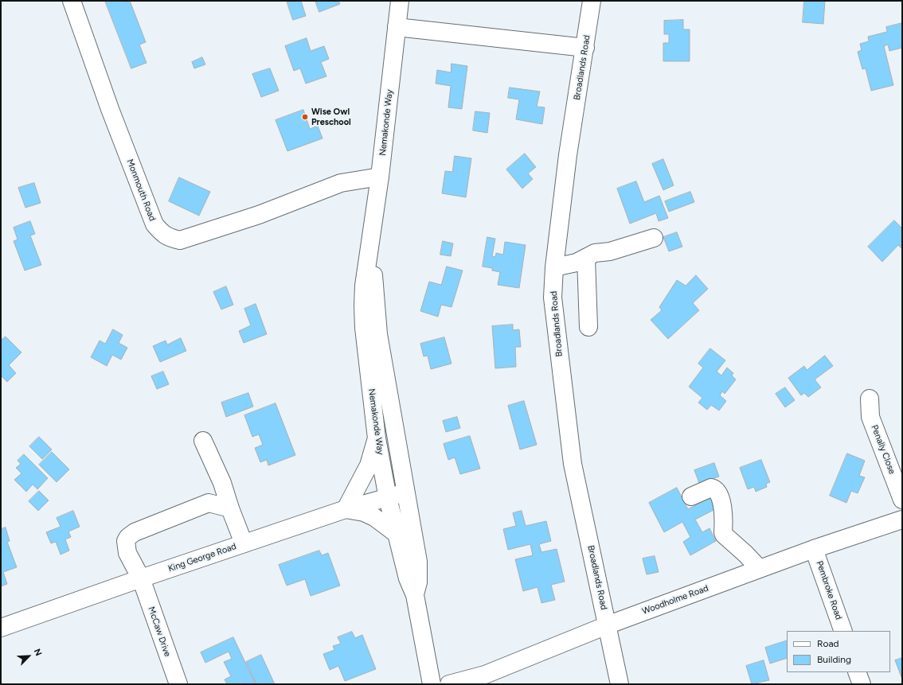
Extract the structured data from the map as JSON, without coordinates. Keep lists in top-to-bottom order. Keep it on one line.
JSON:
{"streets":{"main road":["Broadlands Road","Nemakonde Way","Monmouth Road","Penally Close","King George Road","Pembroke Road","Woodholme Road","McCaw Drive"]},"crossings":[["Broadlands Road","Woodholme Road"],["Nemakonde Way","Monmouth Road"],["Nemakonde Way","King George Road"],["King George Road","McCaw Drive"],["Pembroke Road","Woodholme Road"]],"places":["Wise Owl Preschool"],"legend":["Road","Building"],"north":"top right"}
